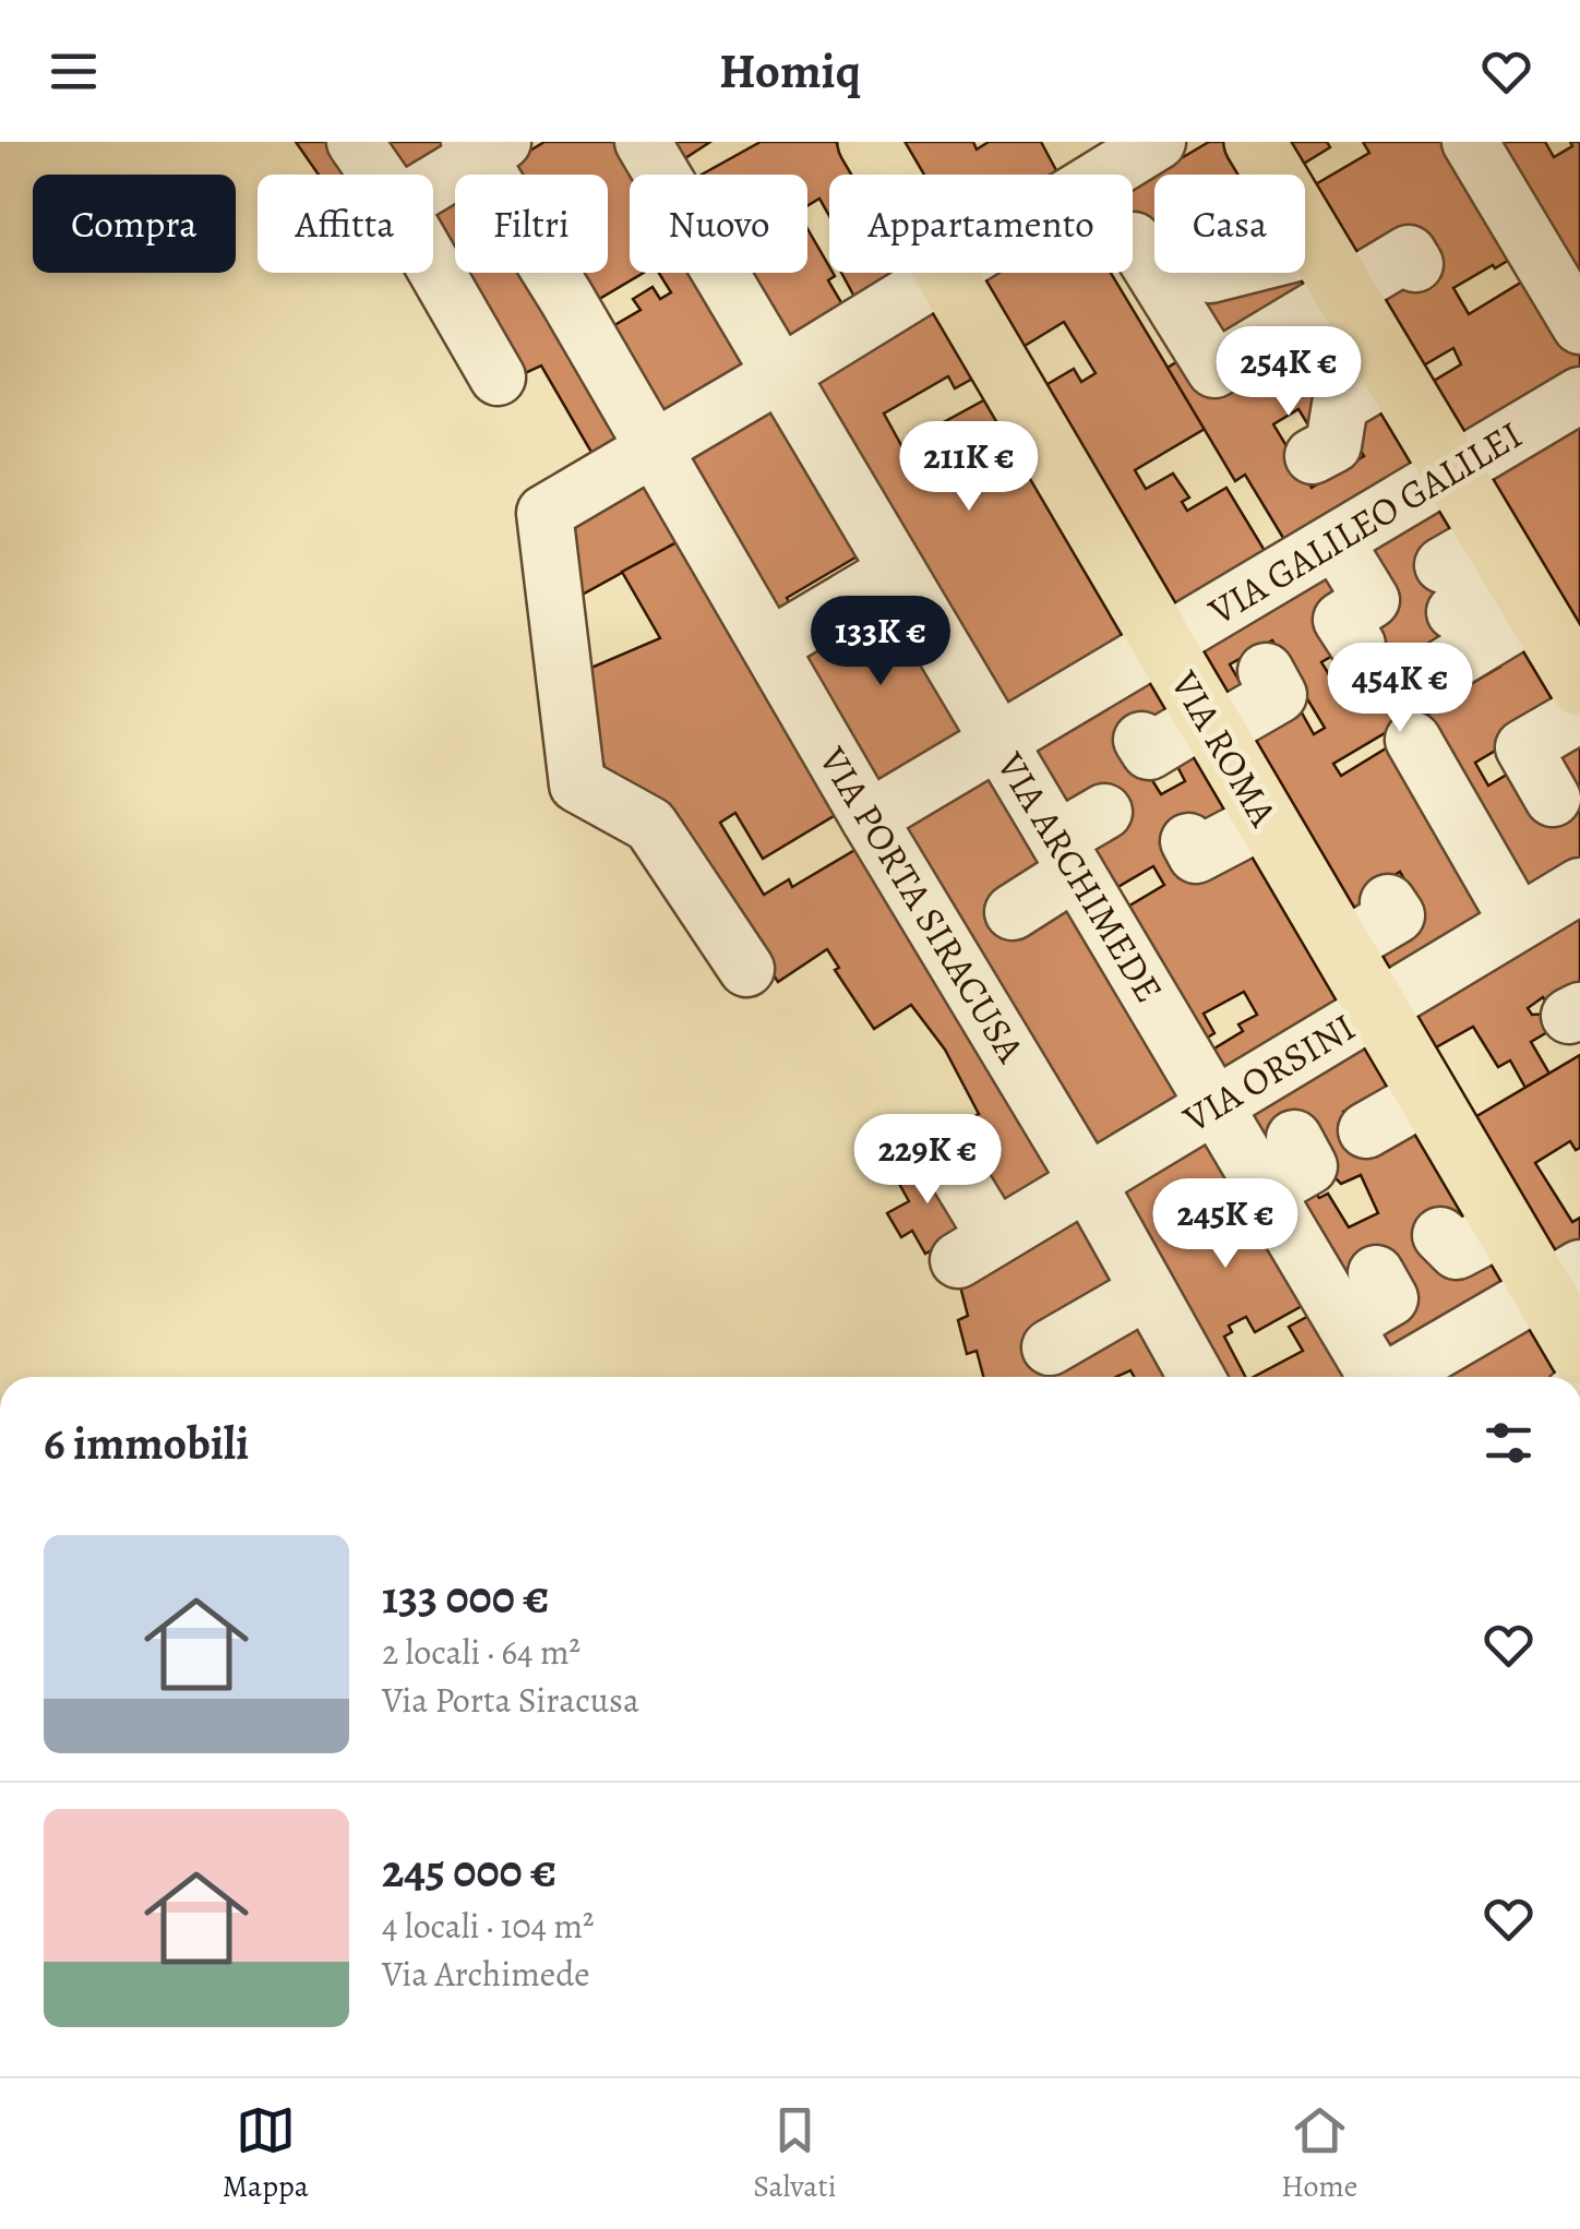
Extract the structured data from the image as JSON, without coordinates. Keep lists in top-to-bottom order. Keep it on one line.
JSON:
{"streets":{"main road":["VIA ROMA"],"street":["VIA GALILEO GALILEI","VIA ARCHIMEDE","VIA PORTA SIRACUSA","VIA ORSINI"]},"crossings":[["VIA GALILEO GALILEI","VIA ROMA"],["VIA GALILEO GALILEI","VIA ARCHIMEDE"],["VIA GALILEO GALILEI","VIA PORTA SIRACUSA"],["VIA ROMA","VIA ORSINI"],["VIA ARCHIMEDE","VIA ORSINI"],["VIA PORTA SIRACUSA","VIA ORSINI"]],"page":{"header":"Homiq","chip":["Compra","Affitta","Filtri","Nuovo","Appartamento","Casa"],"price":["254K €","211K €","133K €","454K €","229K €","245K €"],"heading":"6 immobili","list":[{"name":"133 000 €","note":"2 locali · 64 m² · Via Porta Siracusa"},{"name":"245 000 €","note":"4 locali · 104 m² · Via Archimede"}],"tabs":["Mappa","Salvati","Home"]}}
